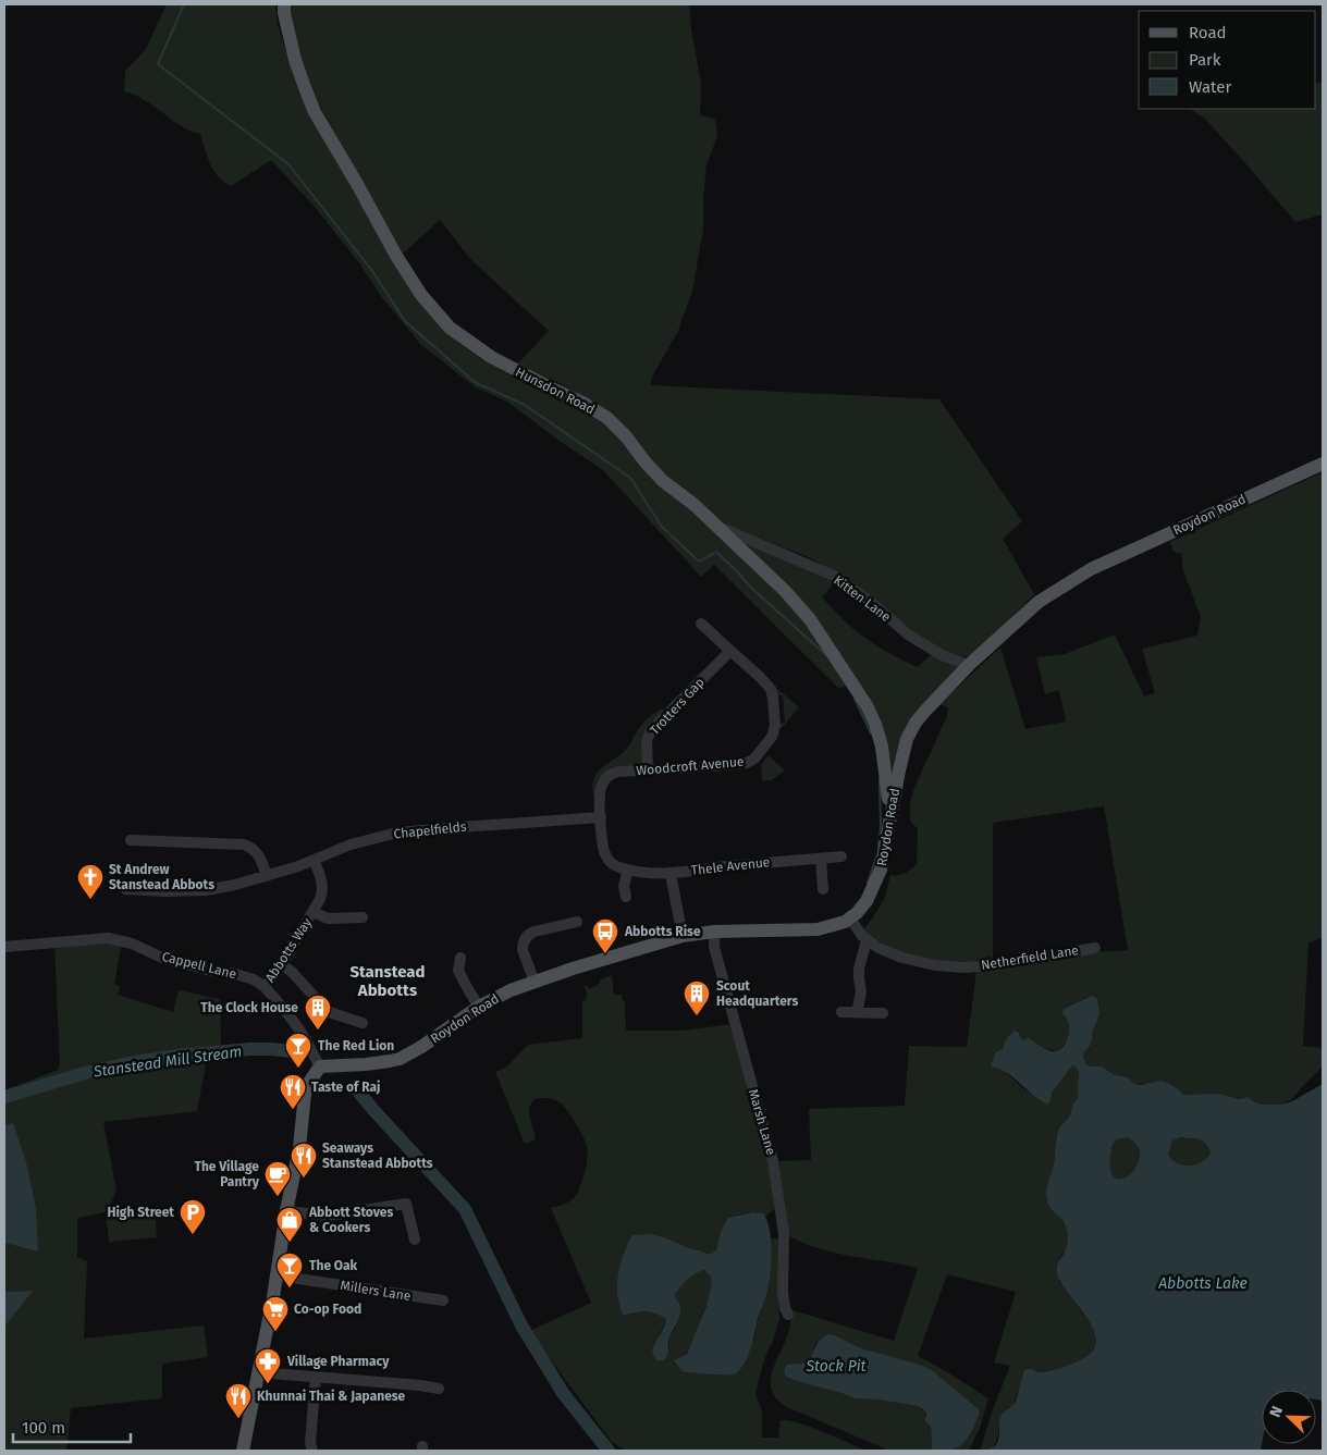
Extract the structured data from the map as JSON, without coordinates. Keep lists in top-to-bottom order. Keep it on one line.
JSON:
{"streets":{"main road":["Hunsdon Road","Roydon Road"],"street":["Kitten Lane","Trotters Gap","Woodcroft Avenue","Chapelfields","Thele Avenue","Abbotts Way","Netherfield Lane","Cappell Lane","Marsh Lane","Millers Lane"]},"crossings":[["Hunsdon Road","Roydon Road"],["Hunsdon Road","Kitten Lane"],["Roydon Road","Kitten Lane"],["Roydon Road","Thele Avenue"],["Roydon Road","Netherfield Lane"],["Roydon Road","Cappell Lane"],["Roydon Road","Marsh Lane"],["Trotters Gap","Woodcroft Avenue"],["Woodcroft Avenue","Chapelfields"],["Woodcroft Avenue","Thele Avenue"],["Chapelfields","Abbotts Way"],["Abbotts Way","Cappell Lane"]],"districts":["Stanstead Abbotts"],"water":["Stanstead Mill Stream","Abbotts Lake","Stock Pit"],"places":{"church":["St Andrew Stanstead Abbots"],"bus stop":["Abbotts Rise"],"building":["Scout Headquarters","The Clock House"],"bar":["The Red Lion","The Oak"],"restaurant":["Taste of Raj","Seaways Stanstead Abbotts","Khunnai Thai & Japanese"],"cafe":["The Village Pantry"],"parking":["High Street"],"shop":["Abbott Stoves & Cookers"],"supermarket":["Co-op Food"],"pharmacy":["Village Pharmacy"]},"legend":["Road","Park","Water"],"scale_bar":"100 m","north":"top left"}
